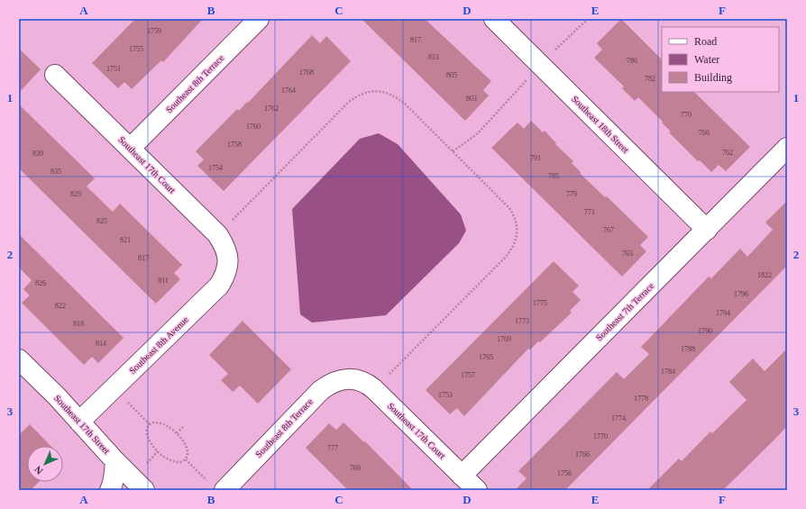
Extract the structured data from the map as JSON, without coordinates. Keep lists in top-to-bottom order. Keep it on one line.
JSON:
{"streets":{"street":["Southeast 8th Terrace","Southeast 18th Street","Southeast 17th Court","Southeast 7th Terrace","Southeast 8th Avenue","Southeast 17th Street"]},"crossings":[["Southeast 8th Terrace","Southeast 17th Court"],["Southeast 18th Street","Southeast 7th Terrace"],["Southeast 17th Court","Southeast 7th Terrace"],["Southeast 17th Court","Southeast 8th Avenue"],["Southeast 8th Avenue","Southeast 17th Street"]],"house_numbers":["1759","817","1755","813","786","1751","1768","805","782","1764","803","1762","770","1760","766","1758","762","839","791","1754","835","785","829","779","771","825","767","821","763","817","1822","811","826","1796","1775","822","1794","1773","818","1790","1769","814","1788","1765","1784","1757","1753","1778","1774","1770","777","1766","769","1756"],"legend":["Road","Water","Building"],"north":"bottom left","grid":{"columns":["A","B","C","D","E","F"],"rows":["1","2","3"]}}
